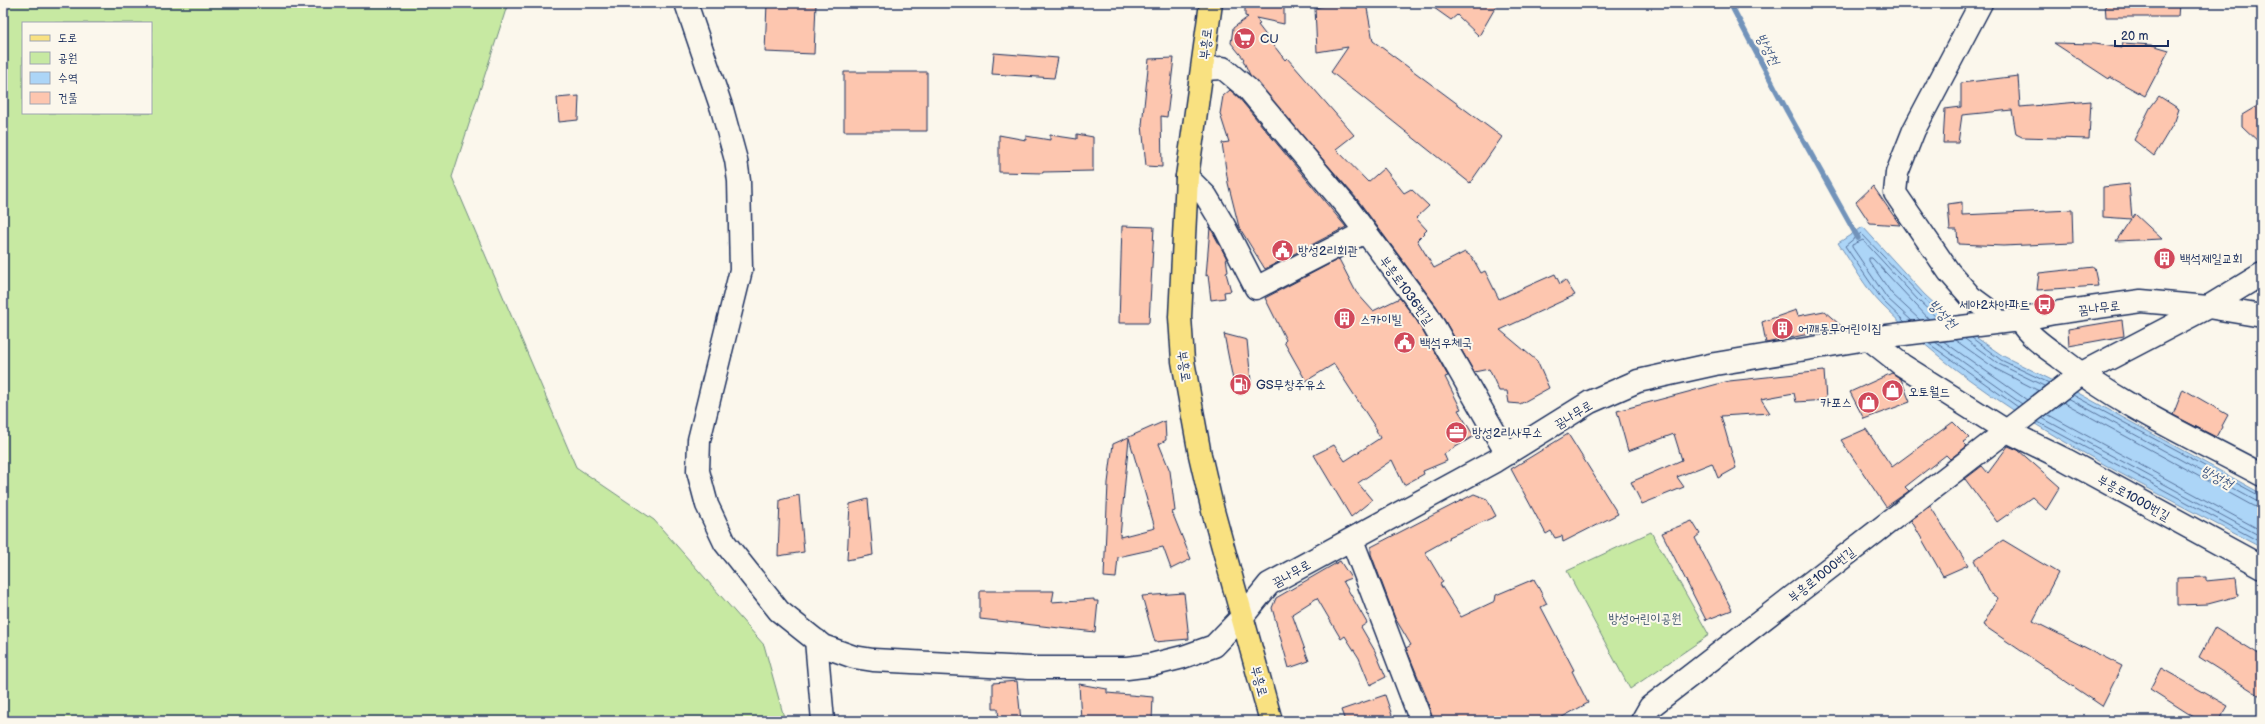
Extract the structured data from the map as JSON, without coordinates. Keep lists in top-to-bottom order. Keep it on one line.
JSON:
{"streets":{"main road":["부흥로"],"street":["부흥로1036번길","꿈나무로","부흥로1000번길"]},"crossings":[["부흥로","부흥로1036번길"],["부흥로","꿈나무로"],["부흥로1036번길","꿈나무로"]],"water":["방성천"],"parks":["방성어린이공원"],"places":{"supermarket":["CU"],"public building":["방성2리회관","백석우체국"],"building":["백석제일교회","스카이빌","어깨동무어린이집"],"bus stop":["세아2차아파트"],"fuel station":["GS무창주유소"],"shop":["오토월드","카포스"],"office":["방성2리사무소"]},"legend":["도로","공원","수역","건물"],"scale_bar":"20 m"}
